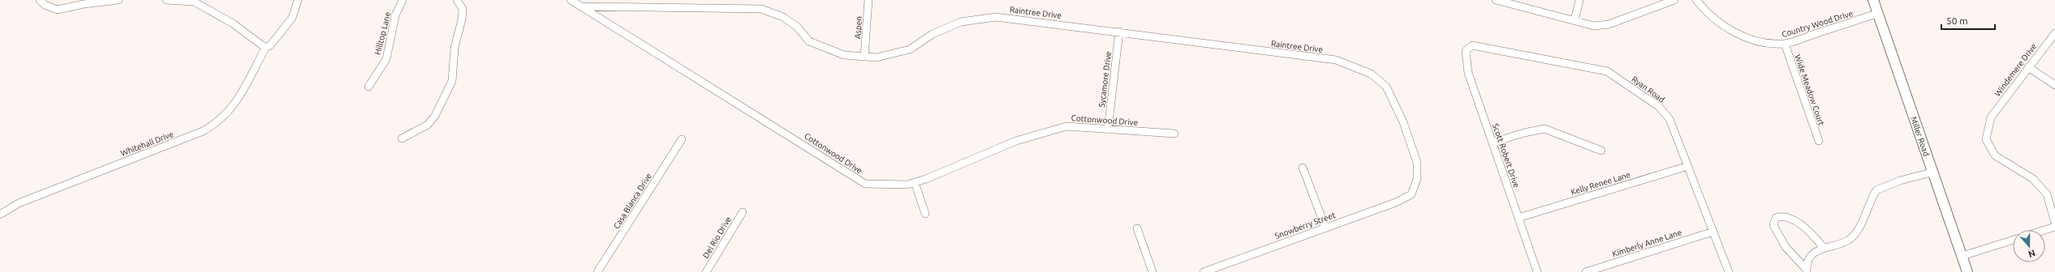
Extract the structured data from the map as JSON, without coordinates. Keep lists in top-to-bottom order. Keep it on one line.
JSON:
{"streets":{"street":["Raintree Drive","Country Wood Drive","Aspen","Hilltop Lane","Windemere Drive","Sycamore Drive","Ryan Road","Wide Meadow Court","Cottonwood Drive","Miller Road","Whitehall Drive","Scott Robert Drive","Kelly Renee Lane","Casa Blanca Drive","Snowberry Street","Del Rio Drive","Kimberly Anne Lane"]},"crossings":[["Raintree Drive","Aspen"],["Raintree Drive","Sycamore Drive"],["Raintree Drive","Cottonwood Drive"],["Raintree Drive","Snowberry Street"],["Country Wood Drive","Wide Meadow Court"],["Country Wood Drive","Miller Road"],["Sycamore Drive","Cottonwood Drive"],["Ryan Road","Scott Robert Drive"],["Ryan Road","Kelly Renee Lane"],["Ryan Road","Kimberly Anne Lane"],["Scott Robert Drive","Kelly Renee Lane"]],"scale_bar":"50 m","north":"bottom"}
